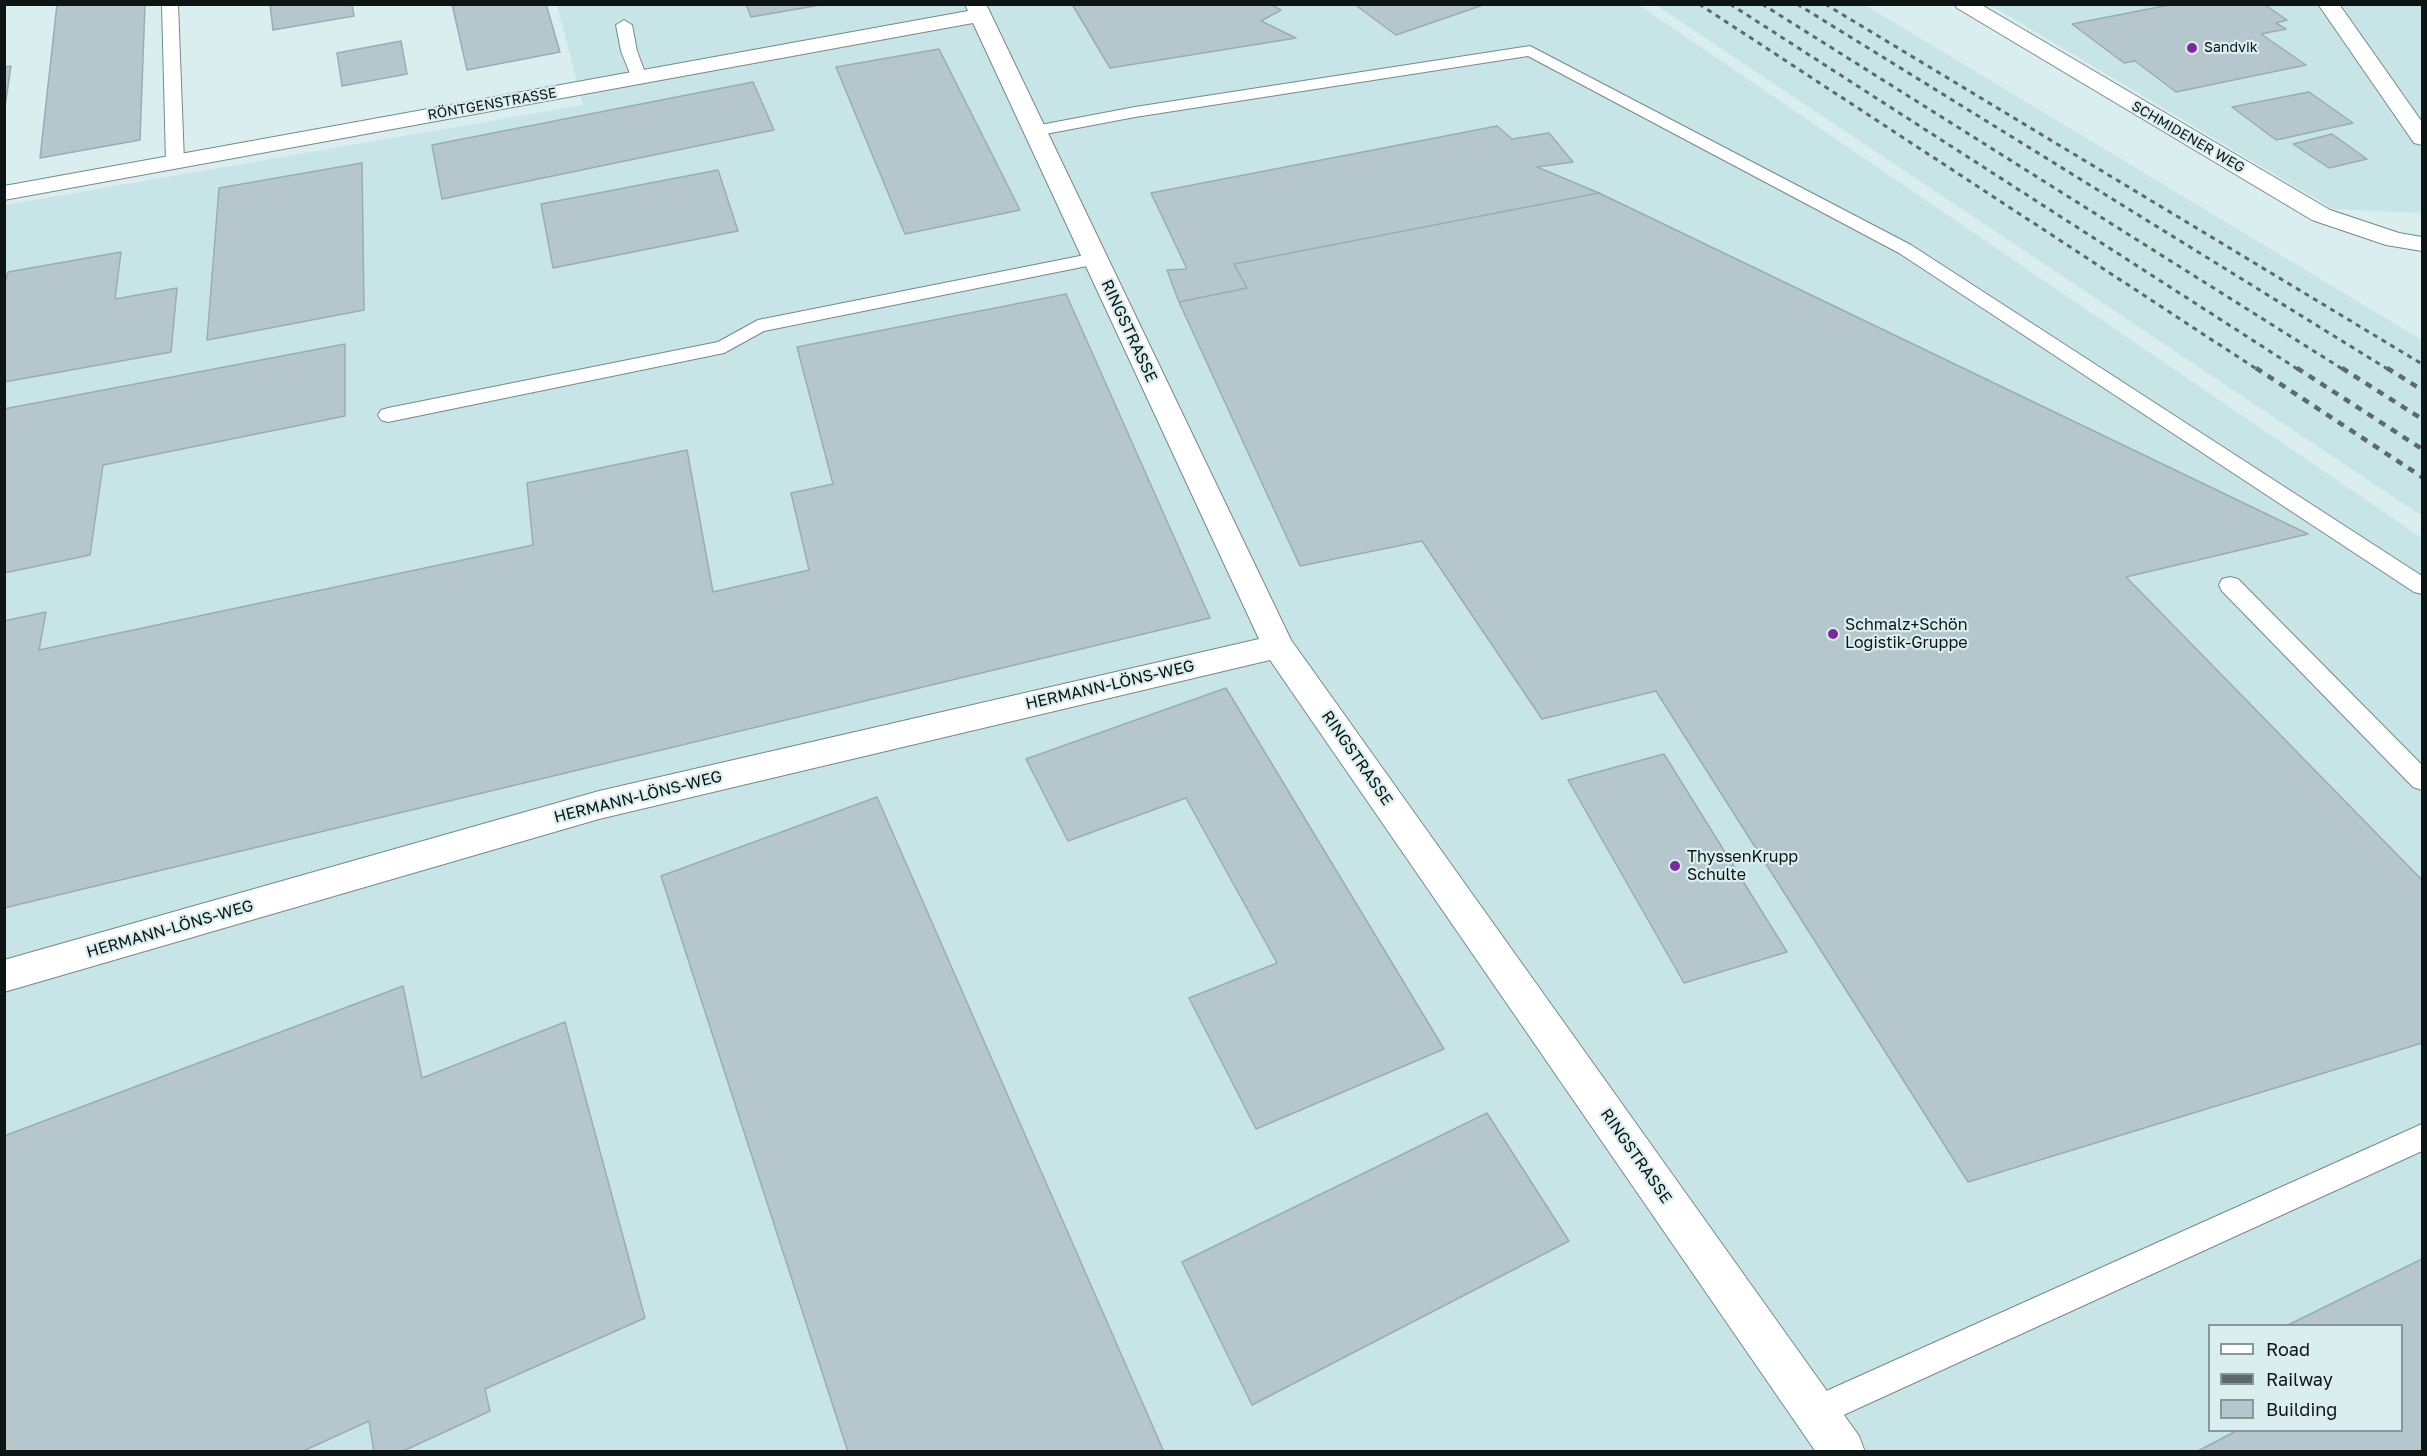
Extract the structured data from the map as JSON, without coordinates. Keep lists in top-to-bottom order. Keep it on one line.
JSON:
{"streets":{"street":["RÖNTGENSTRASSE","SCHMIDENER WEG","RINGSTRASSE","HERMANN-LÖNS-WEG"]},"crossings":[["RÖNTGENSTRASSE","RINGSTRASSE"],["RINGSTRASSE","HERMANN-LÖNS-WEG"]],"places":["Sandvik","Schmalz+Schön Logistik-Gruppe","ThyssenKrupp Schulte"],"legend":["Road","Railway","Building"]}
